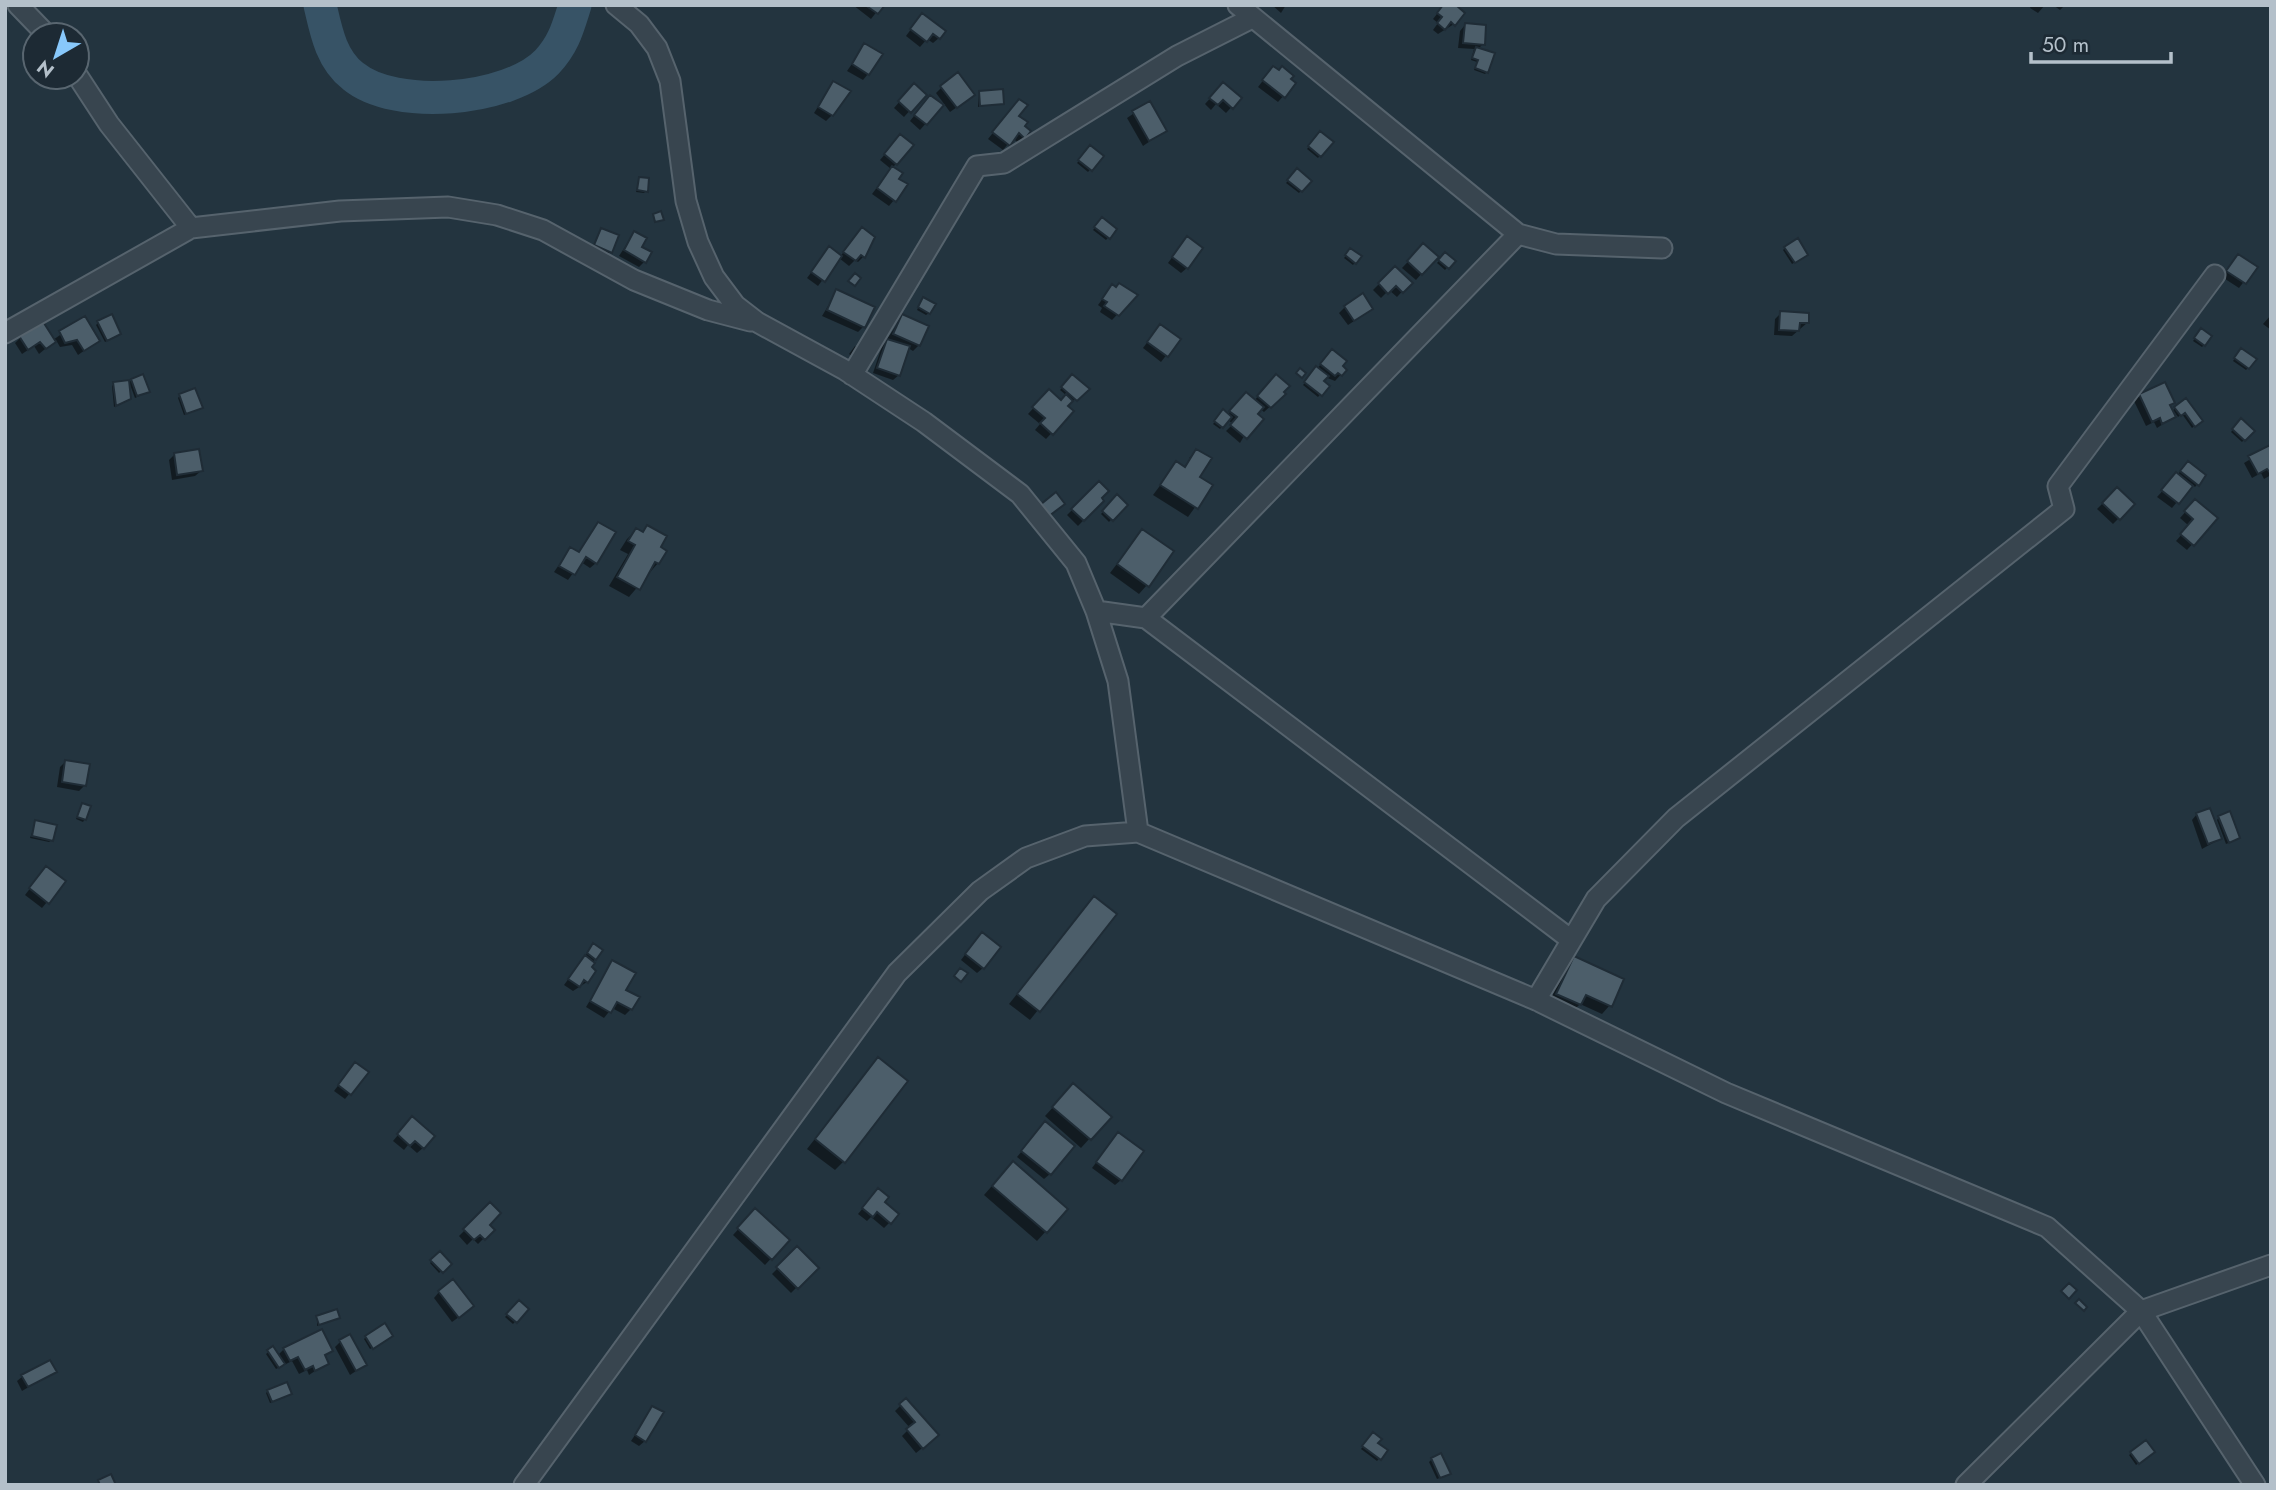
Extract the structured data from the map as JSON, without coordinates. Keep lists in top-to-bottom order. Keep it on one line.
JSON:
{"scale_bar":"50 m","north":"bottom left"}
